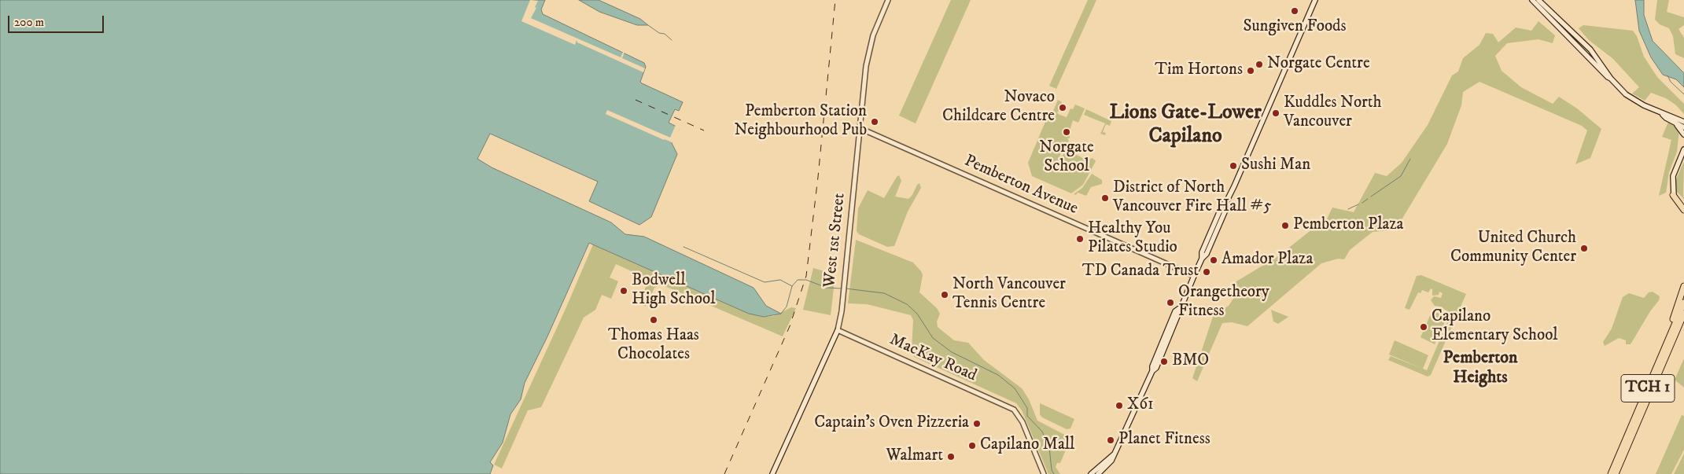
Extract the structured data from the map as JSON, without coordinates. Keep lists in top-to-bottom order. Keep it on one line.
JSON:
{"streets":{"highway":["TCH 1"],"main road":["West 1st Street"],"street":["Pemberton Avenue","MacKay Road"]},"crossings":[["Pemberton Avenue","West 1st Street"],["West 1st Street","MacKay Road"]],"districts":["Lions Gate-Lower Capilano","Pemberton Heights"],"places":["Sungiven Foods","Norgate Centre","Tim Hortons","Novaco Childcare Centre","Kuddles North Vancouver","Pemberton Station Neighbourhood Pub","Norgate School","Sushi Man","District of North Vancouver Fire Hall #5","Pemberton Plaza","Healthy You Pilates Studio","United Church Community Center","Amador Plaza","TD Canada Trust","Bodwell High School","North Vancouver Tennis Centre","Orangetheory Fitness","Thomas Haas Chocolates","Capilano Elementary School","BMO","X61","Captain's Oven Pizzeria","Planet Fitness","Capilano Mall","Walmart"],"scale_bar":"200 m"}
